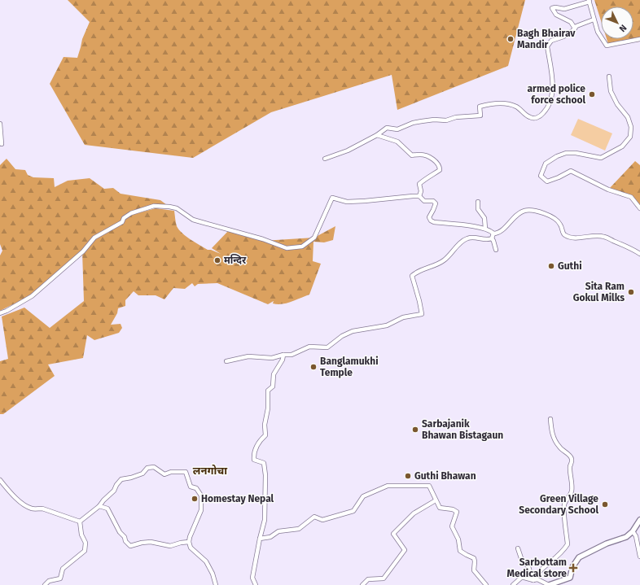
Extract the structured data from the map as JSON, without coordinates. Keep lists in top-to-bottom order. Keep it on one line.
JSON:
{"districts":["लनगोचा"],"places":{"other":["Bagh Bhairav Mandir","armed police force school","मन्दिर","Guthi","Sita Ram Gokul Milks","Banglamukhi Temple","Sarbajanik Bhawan Bistagaun","Guthi Bhawan","Homestay Nepal","Green Village Secondary School"],"health":["Sarbottam Medical store"]},"north":"bottom right"}
